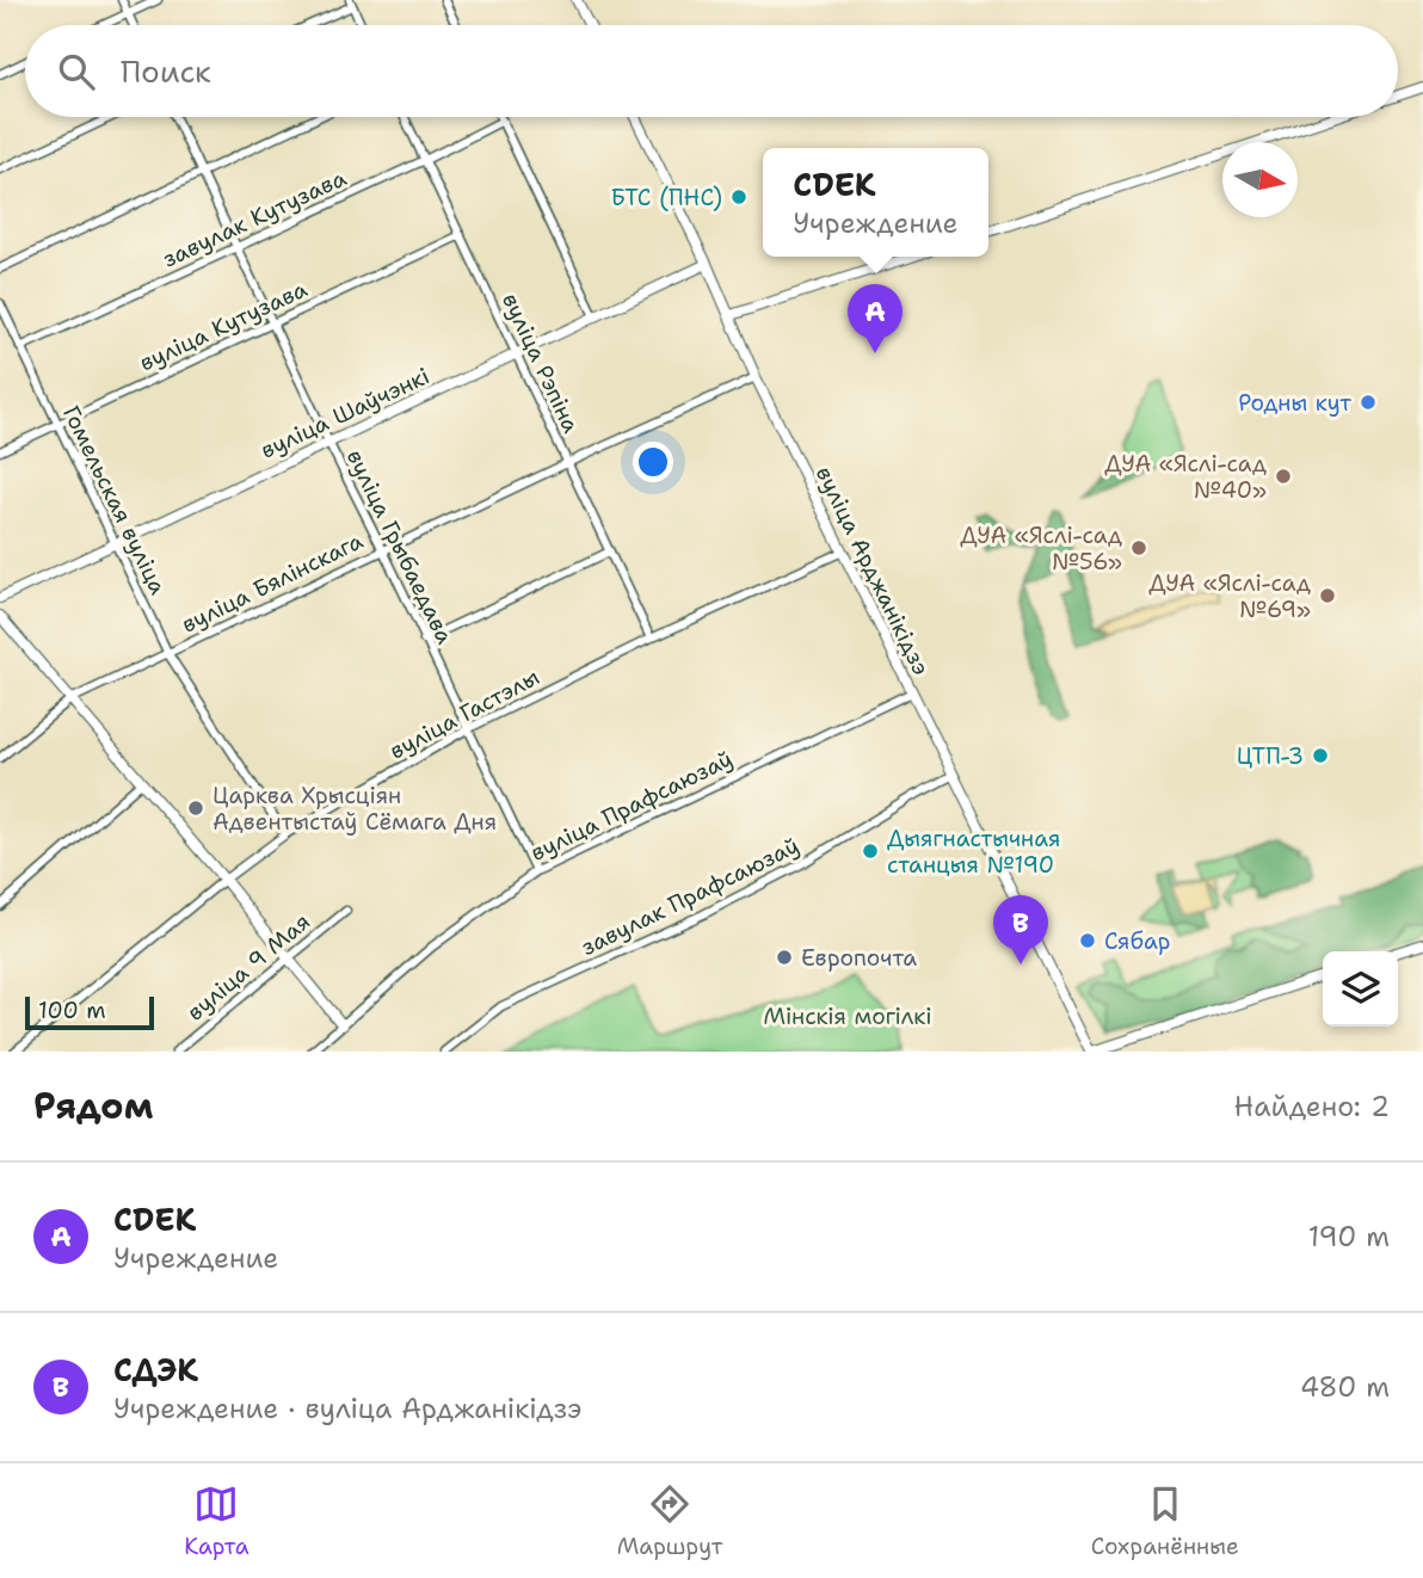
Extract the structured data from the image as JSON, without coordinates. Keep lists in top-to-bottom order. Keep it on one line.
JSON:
{"streets":{"main road":["вуліца Шаўчэнкі","вуліца Арджанікідзэ"],"street":["завулак Кутузава","вуліца Кутузава","вуліца Рэпіна","Гомельская вуліца","вуліца Грыбаедава","вуліца Бялінскага","вуліца Гастэлы","вуліца Прафсаюзаў","завулак Прафсаюзаў","вуліца 9 Мая"]},"crossings":[["завулак Кутузава","вуліца Рэпіна"],["завулак Кутузава","Гомельская вуліца"],["завулак Кутузава","вуліца Грыбаедава"],["вуліца Кутузава","вуліца Рэпіна"],["вуліца Кутузава","Гомельская вуліца"],["вуліца Кутузава","вуліца Грыбаедава"],["вуліца Рэпіна","вуліца Шаўчэнкі"],["вуліца Рэпіна","вуліца Бялінскага"],["вуліца Рэпіна","вуліца Гастэлы"],["вуліца Шаўчэнкі","Гомельская вуліца"],["вуліца Шаўчэнкі","вуліца Грыбаедава"],["вуліца Шаўчэнкі","вуліца Арджанікідзэ"],["Гомельская вуліца","вуліца Бялінскага"],["Гомельская вуліца","вуліца Гастэлы"],["вуліца Грыбаедава","вуліца Бялінскага"],["вуліца Грыбаедава","вуліца Гастэлы"],["вуліца Грыбаедава","вуліца Прафсаюзаў"],["вуліца Арджанікідзэ","вуліца Бялінскага"],["вуліца Арджанікідзэ","вуліца Гастэлы"],["вуліца Арджанікідзэ","вуліца Прафсаюзаў"],["вуліца Арджанікідзэ","завулак Прафсаюзаў"]],"parks":["Мінскія могілкі"],"places":["БТС (ПНС)","Родны кут","ДУА «Яслі-сад №40»","ДУА «Яслі-сад №56»","ДУА «Яслі-сад №69»","ЦТП-3","Царква Хрысціян Адвентыстаў Сёмага Дня","Дыягнастычная станцыя №190","Сябар","Европочта"],"scale_bar":"100 m","north":"right","page":{"search":"Поиск","popup":["CDEK","Учреждение"],"pins":["A","B"],"scale":"100 m","heading":["Рядом","Найдено: 2"],"list":[{"mark":"A","name":"CDEK","note":"Учреждение","value":"190 m"},{"mark":"B","name":"СДЭК","note":"Учреждение · вуліца Арджанікідзэ","value":"480 m"}],"nav":["Карта","Маршрут","Сохранённые"]}}
